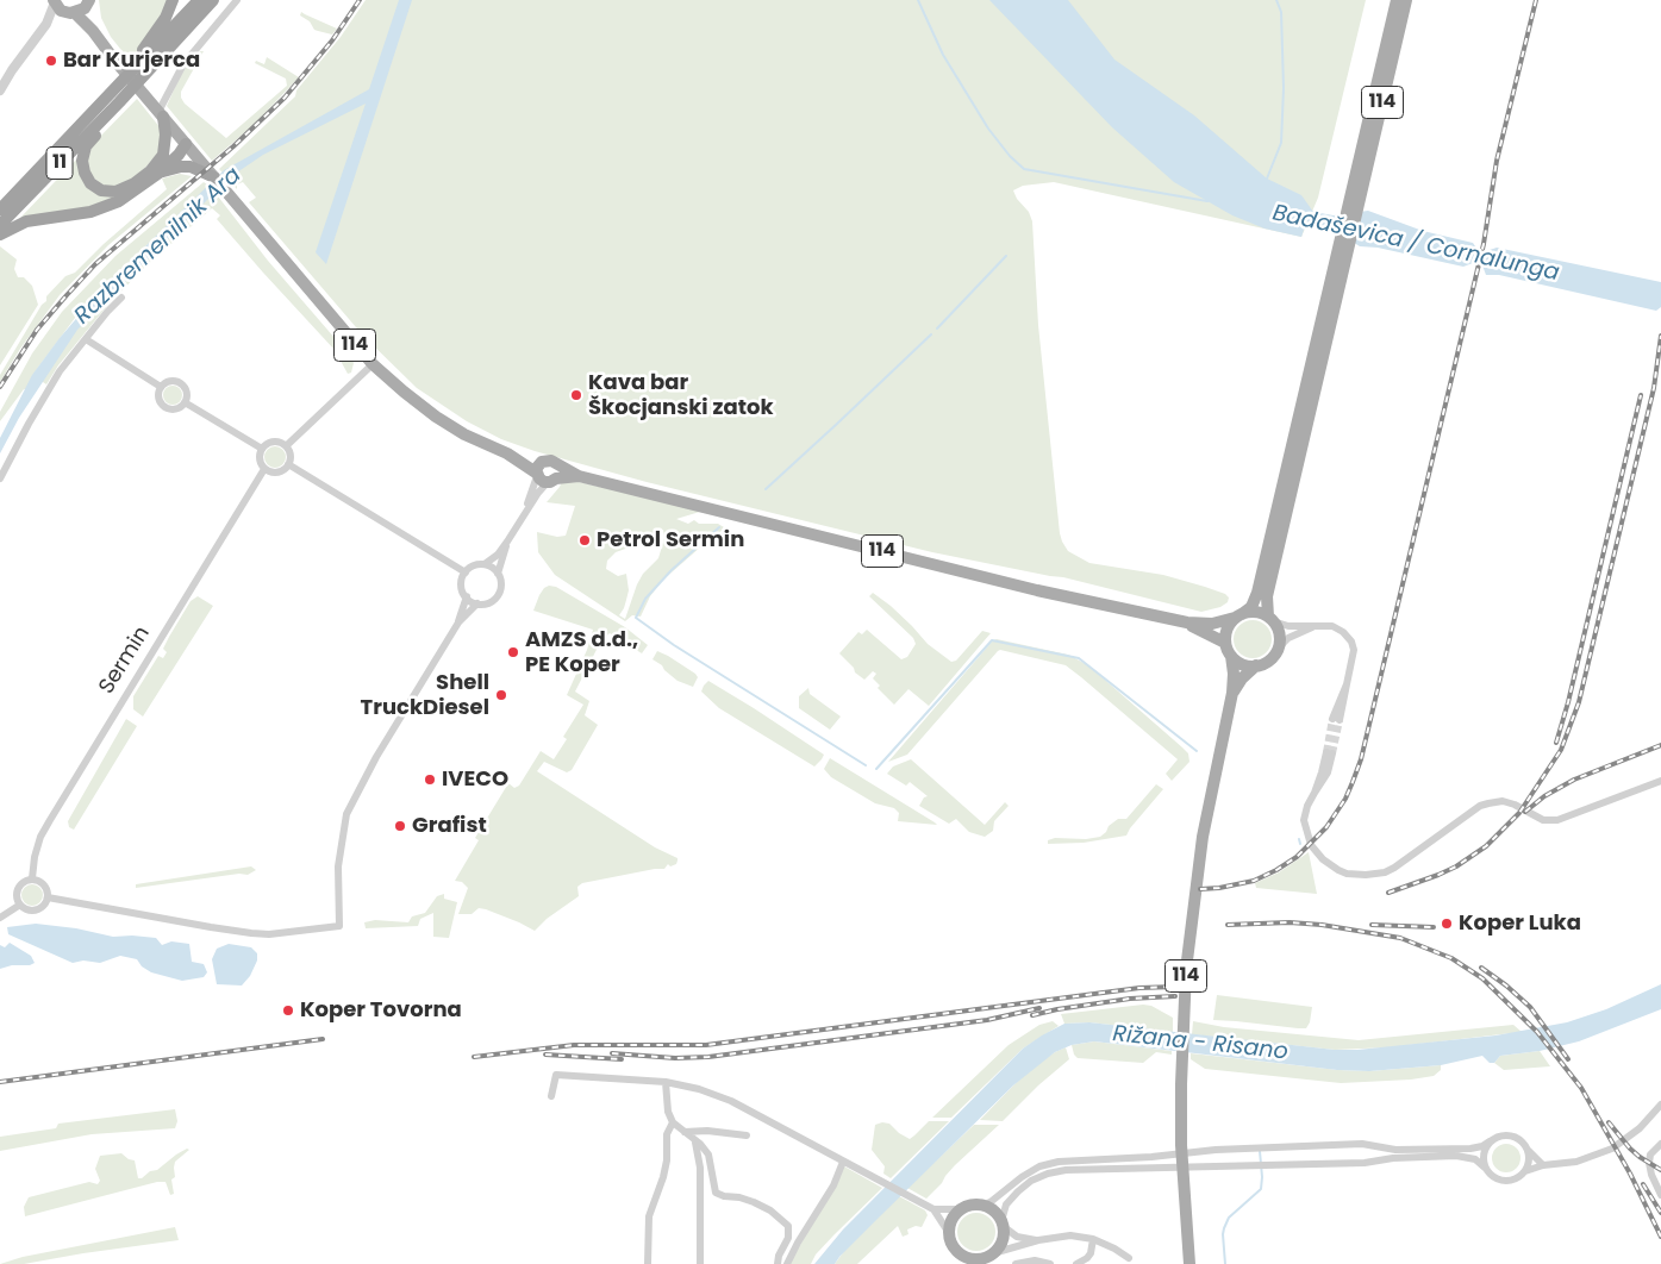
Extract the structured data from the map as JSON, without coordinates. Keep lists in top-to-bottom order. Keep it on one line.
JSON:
{"streets":{"highway":["11"],"main road":["114"],"street":["Sermin"]},"water":["Badaševica / Cornalunga","Razbremenilnik Ara","Rižana - Risano"],"places":["Bar Kurjerca","Kava bar Škocjanski zatok","Petrol Sermin","AMZS d.d., PE Koper","Shell TruckDiesel","IVECO","Grafist","Koper Luka","Koper Tovorna"]}
